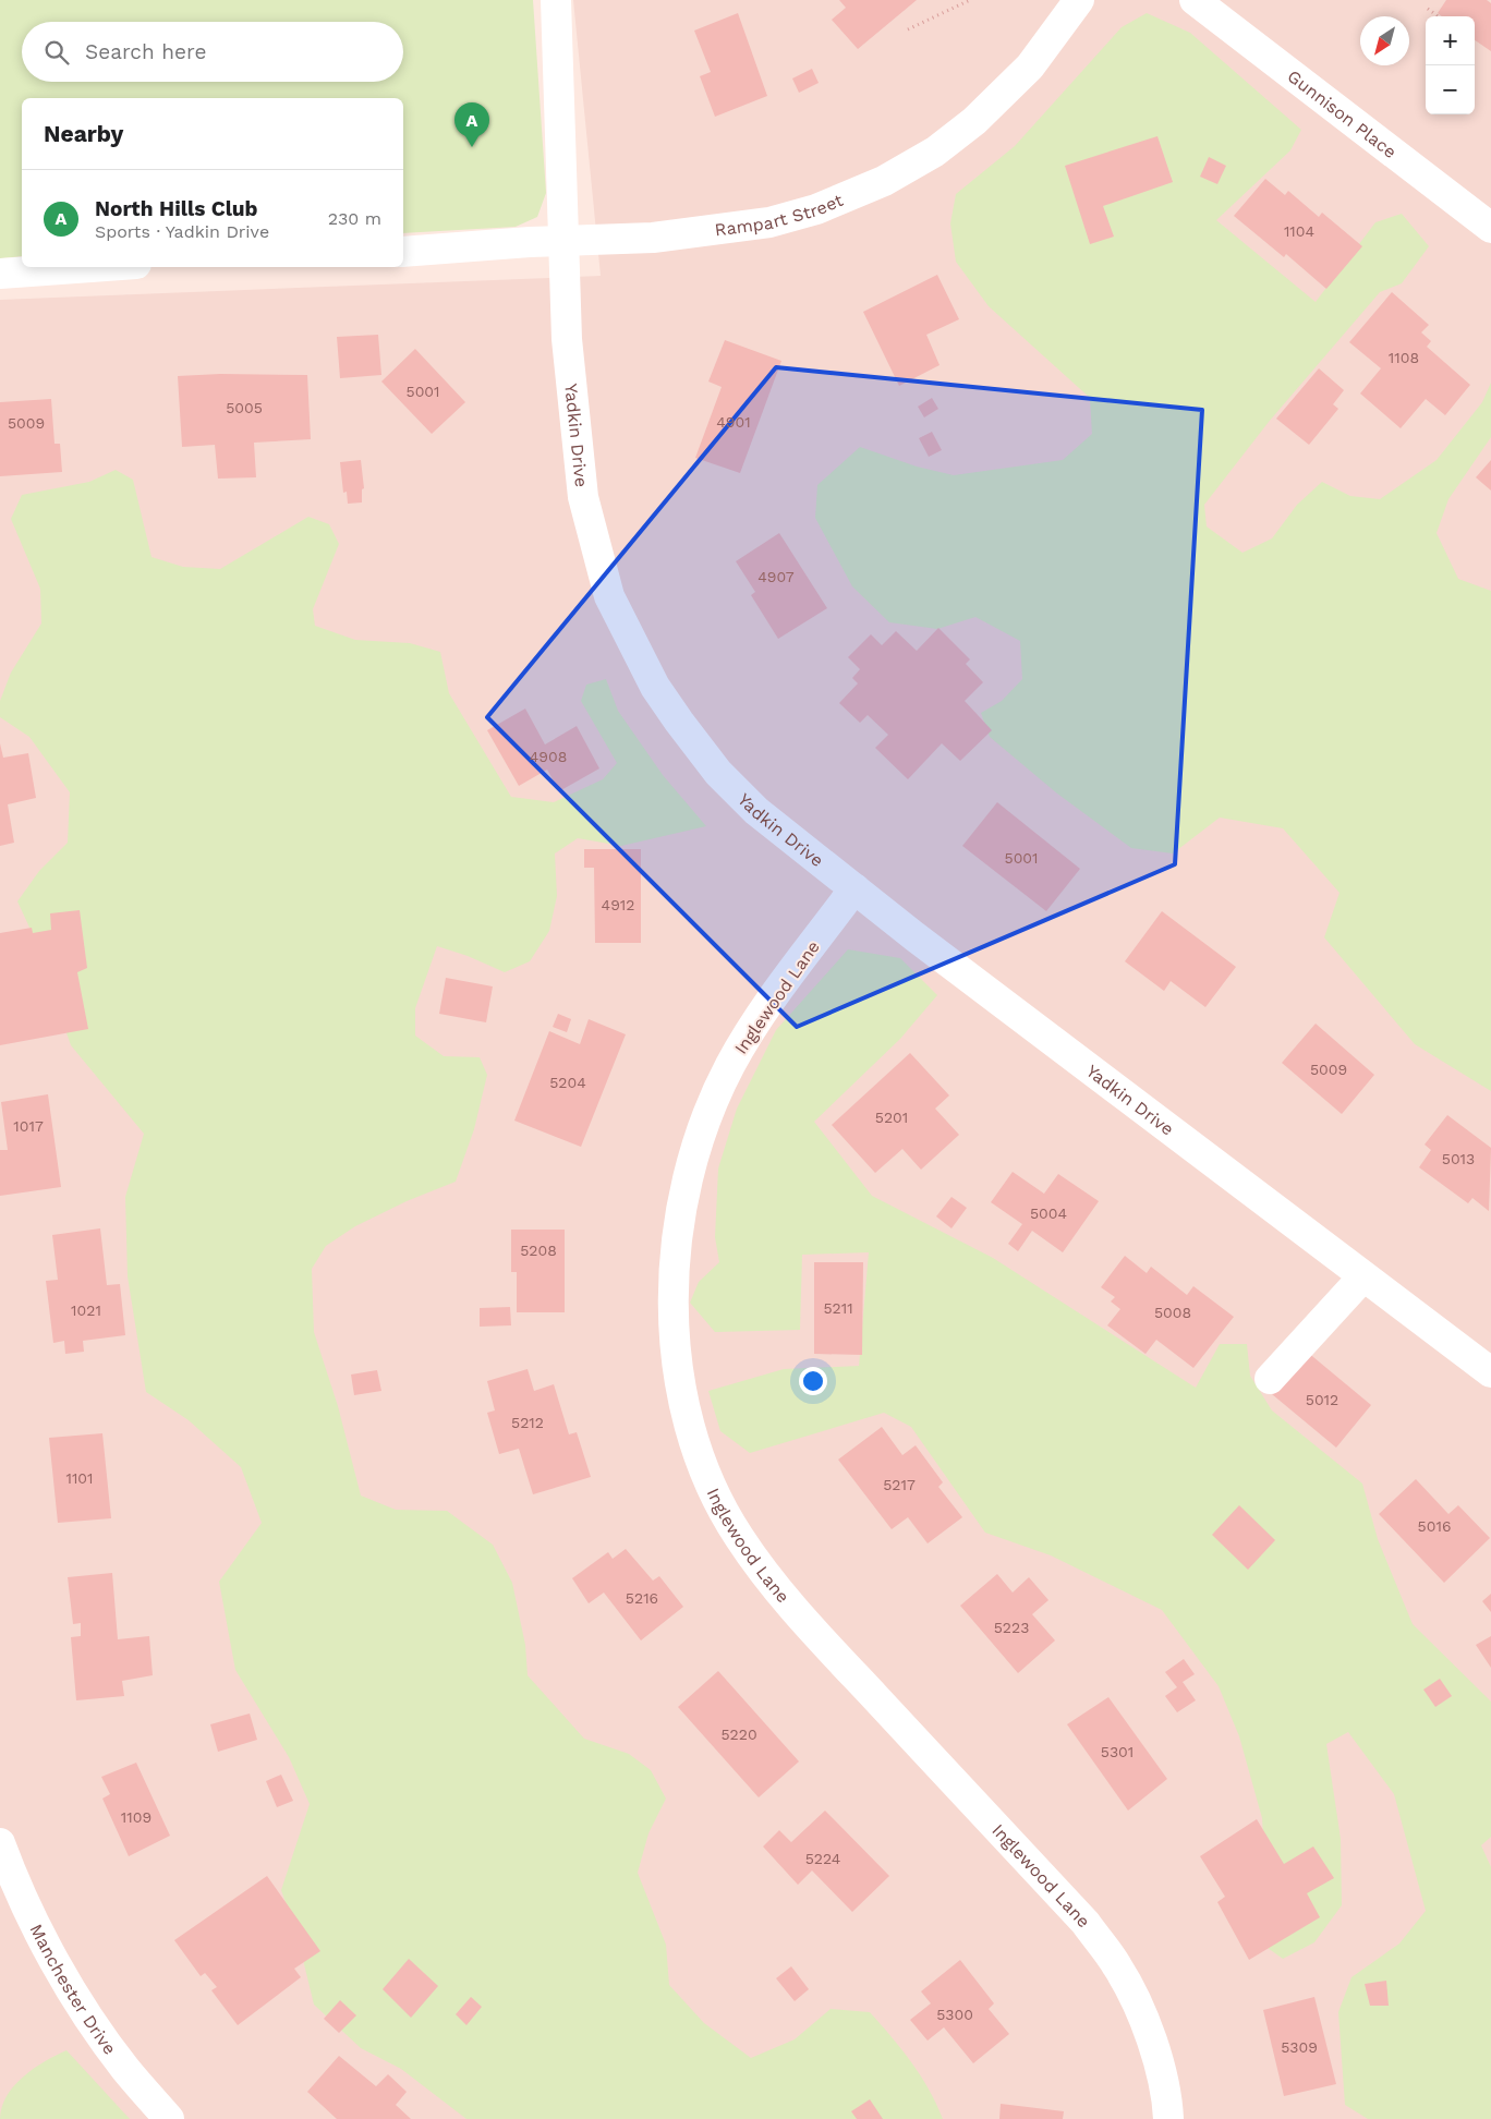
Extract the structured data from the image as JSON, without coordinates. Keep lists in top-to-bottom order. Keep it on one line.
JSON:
{"streets":{"street":["Gunnison Place","Rampart Street","Yadkin Drive","Inglewood Lane","Manchester Drive"]},"crossings":[["Rampart Street","Yadkin Drive"],["Yadkin Drive","Inglewood Lane"]],"house_numbers":["1104","1108","5001","5005","4901","5009","4907","4908","5001","4912","5009","5204","5201","1017","5013","5004","5208","5211","1021","5008","5012","5212","1101","5217","5016","5216","5223","5220","5301","1109","5224","5300","5309"],"north":"bottom left","page":{"map_buttons":["+","−"],"search":"Search here","heading":"Nearby","pins":"A","list":[{"mark":"A","name":"North Hills Club","note":"Sports · Yadkin Drive","value":"230 m"}]}}
